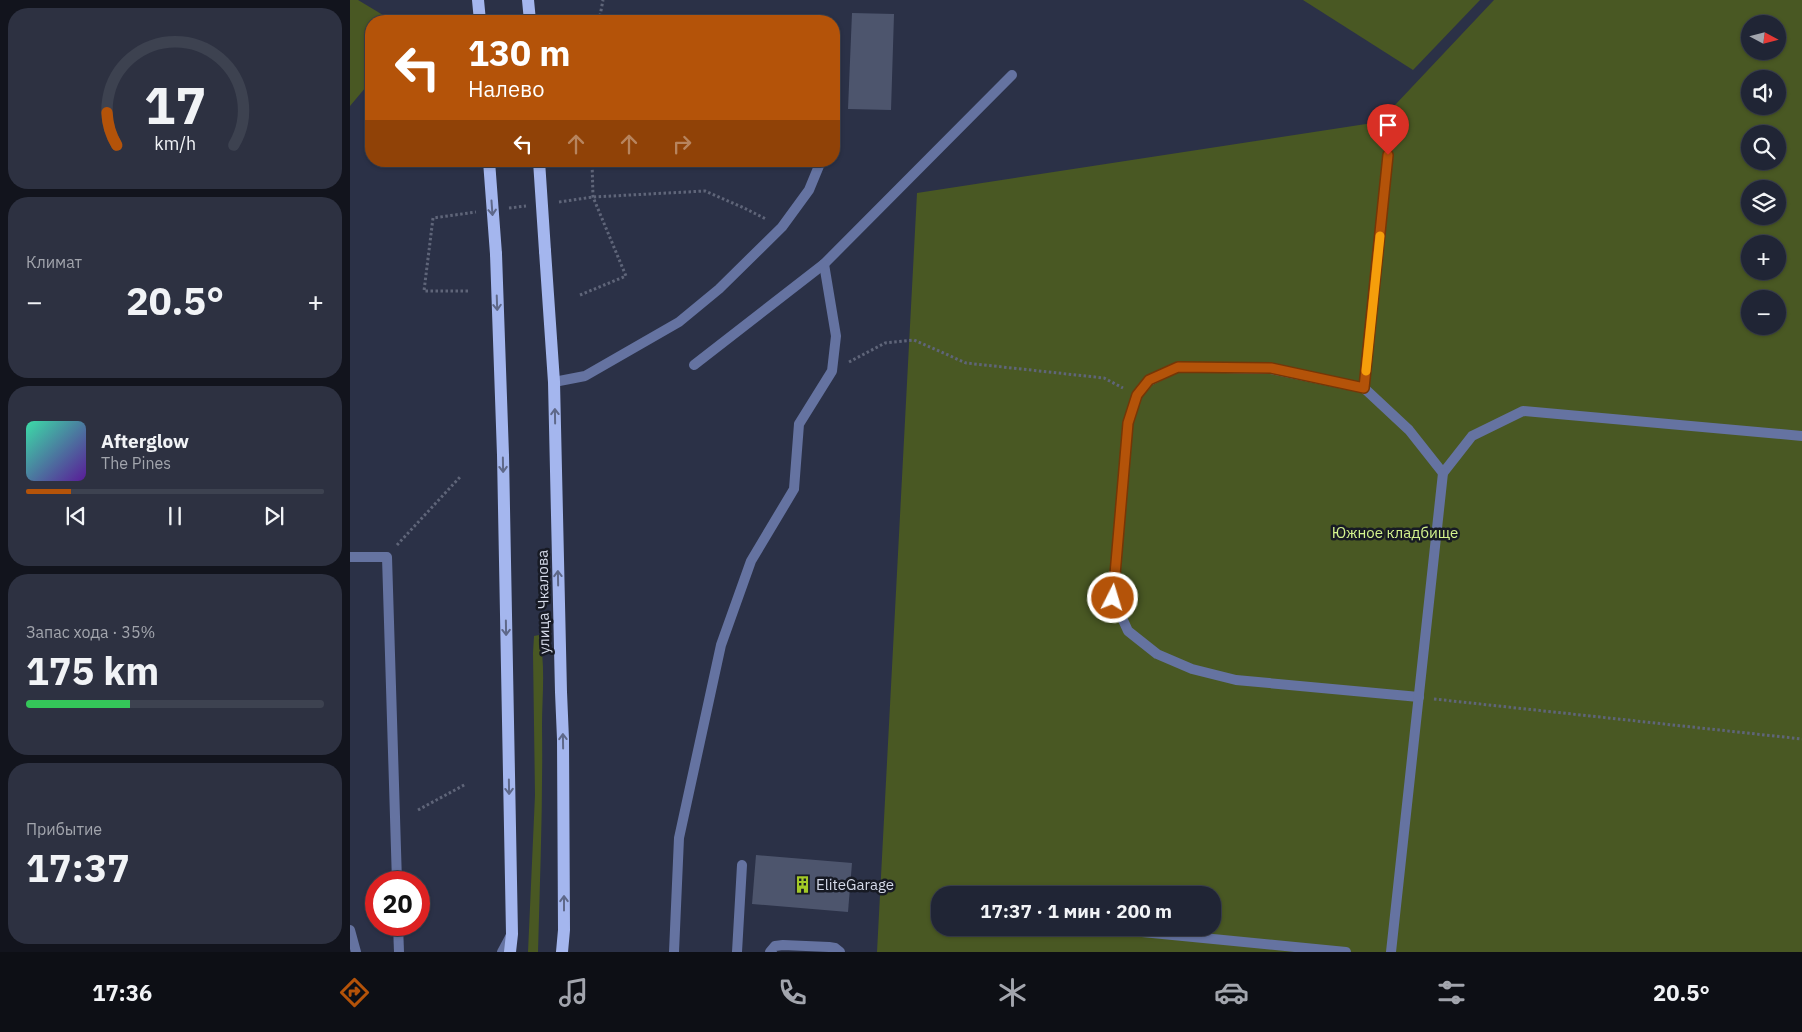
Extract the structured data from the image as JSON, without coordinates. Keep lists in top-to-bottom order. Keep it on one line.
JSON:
{"streets":{"main road":["улица Чкалова"]},"parks":["Южное кладбище"],"places":{"building":["EliteGarage"]},"north":"right","page":{"map_buttons":["+","−"],"turn":["130 m","Налево"],"tile":["Климат",["Запас хода · 35%","175 km"],["Прибытие","17:37"]],"heat":["−","20.5°","+"],"song":["Afterglow","The Pines"],"limit":"20","trip":"17:37 · 1 мин · 200 m","tabs":["17:36","20.5°"],"gauge":["17","km/h"]}}
